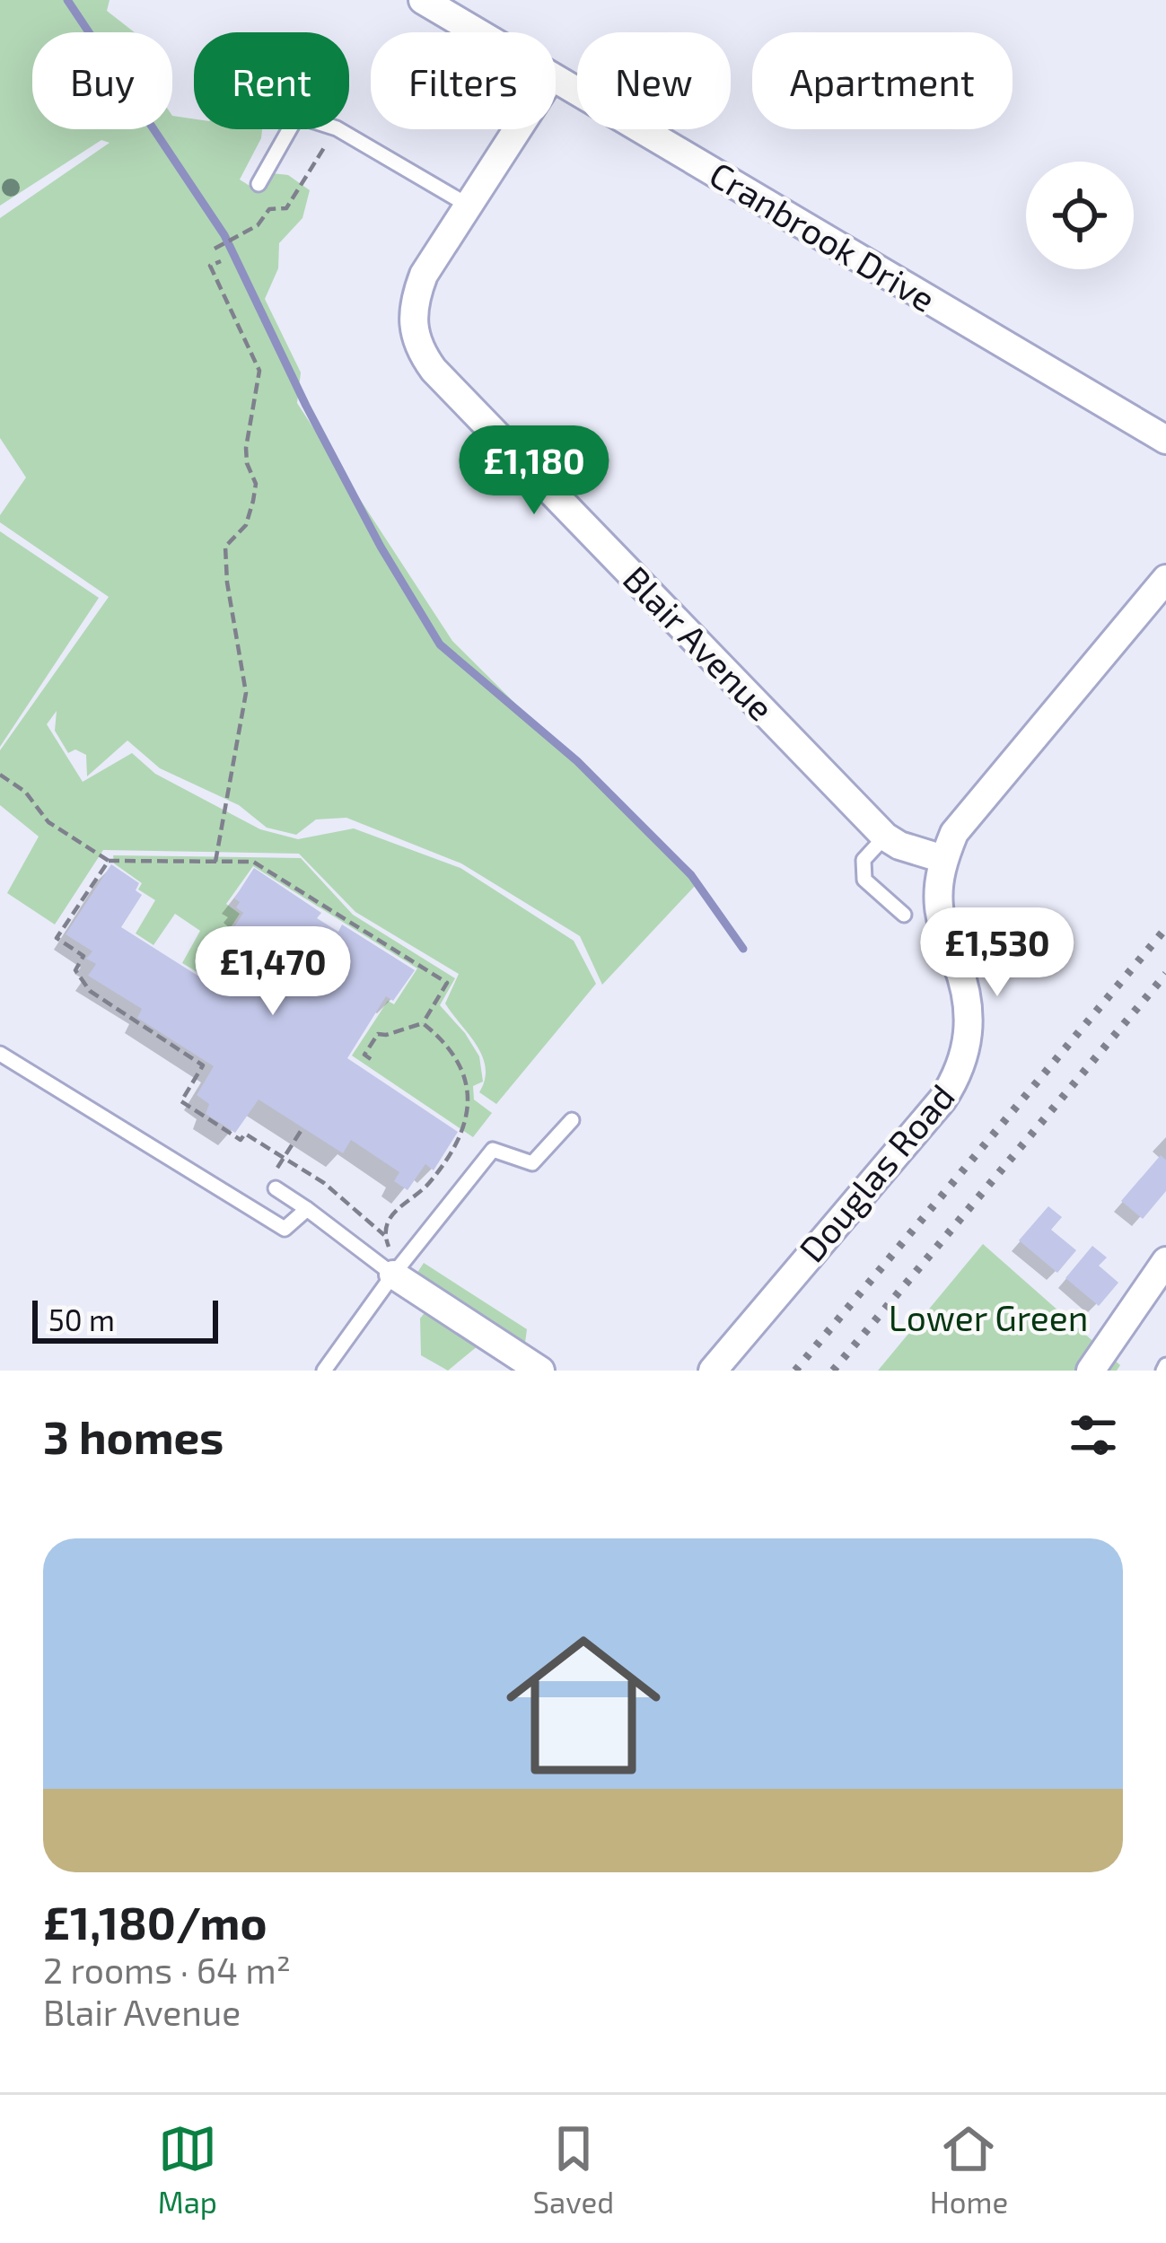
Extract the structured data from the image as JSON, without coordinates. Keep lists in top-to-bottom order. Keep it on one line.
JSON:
{"streets":{"street":["Cranbrook Drive","Blair Avenue","Douglas Road"]},"crossings":[["Blair Avenue","Douglas Road"]],"parks":["Lower Green"],"scale_bar":"50 m","page":{"chip":["Buy","Rent","Filters","New","Apartment"],"price":["£1,180","£1,530","£1,470"],"scale":"50 m","heading":"3 homes","list":[{"name":"£1,180/mo","note":"2 rooms · 64 m² · Blair Avenue"}],"tabs":["Map","Saved","Home"]}}
